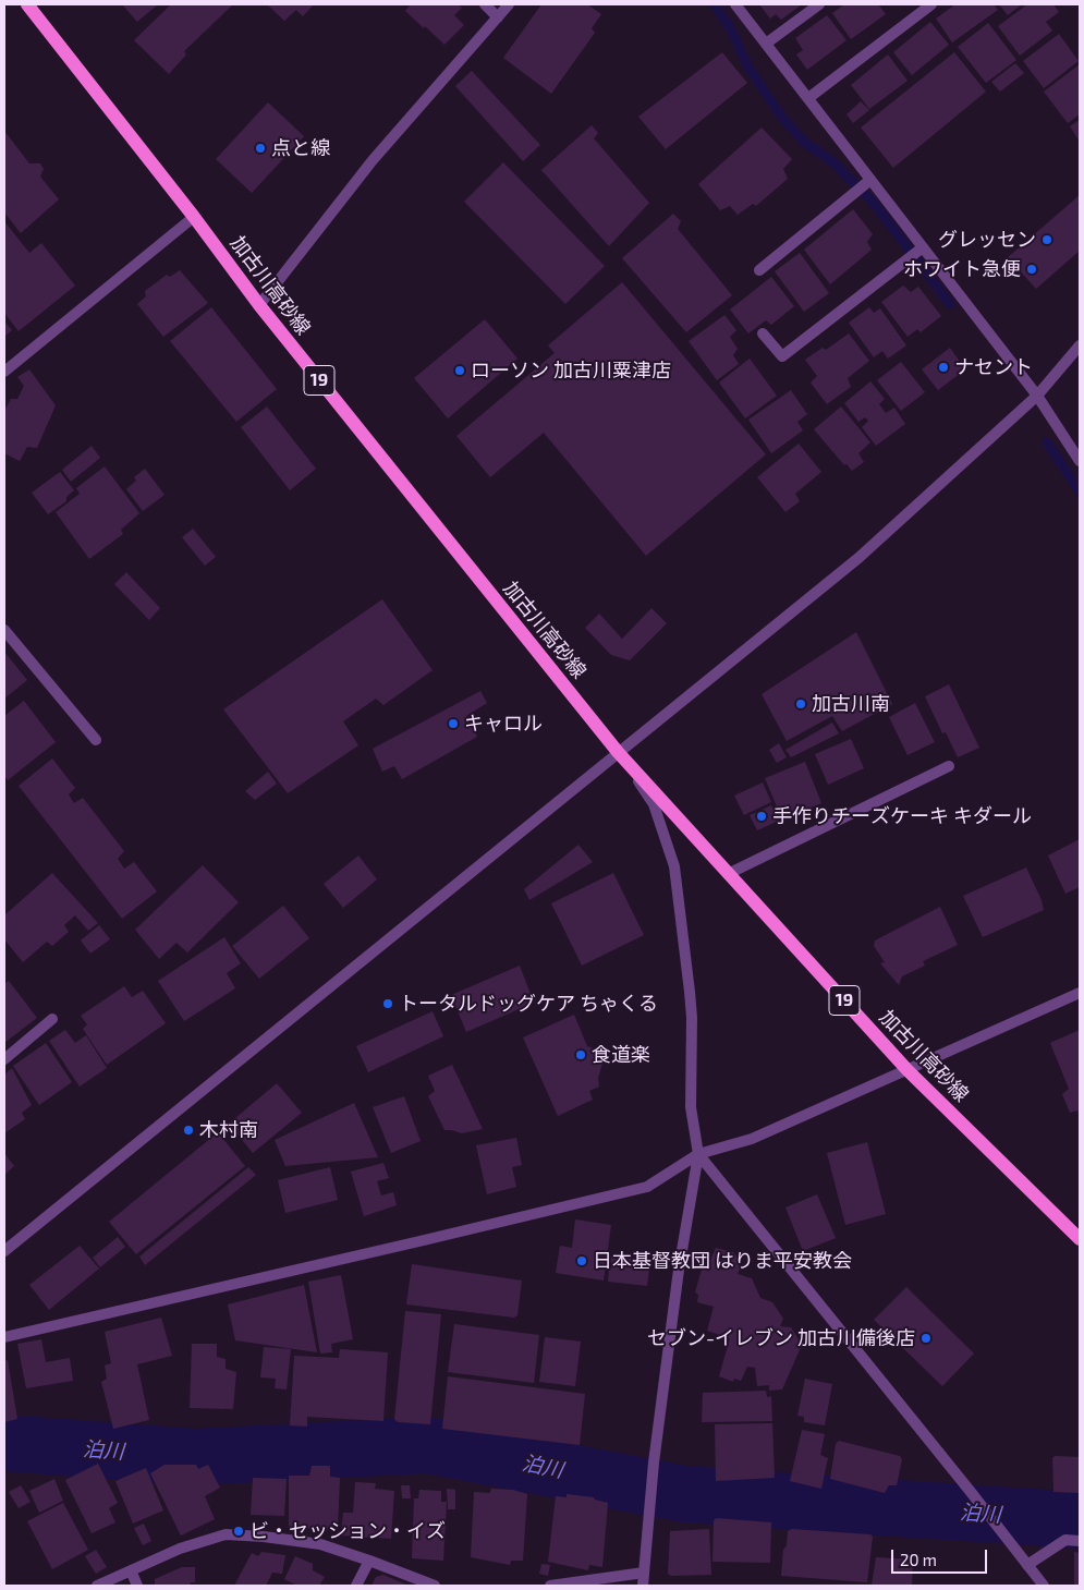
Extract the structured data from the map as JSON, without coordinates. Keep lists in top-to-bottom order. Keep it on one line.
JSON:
{"streets":{"main road":["加古川高砂線","19"]},"water":["泊川"],"places":["点と線","グレッセン","ホワイト急便","ナセント","ローソン 加古川粟津店","加古川南","キャロル","手作りチーズケーキ キダール","トータルドッグケア ちゃくる","食道楽","木村南","日本基督教団 はりま平安教会","セブン-イレブン 加古川備後店","ビ・セッション・イズ"],"scale_bar":"20 m"}
